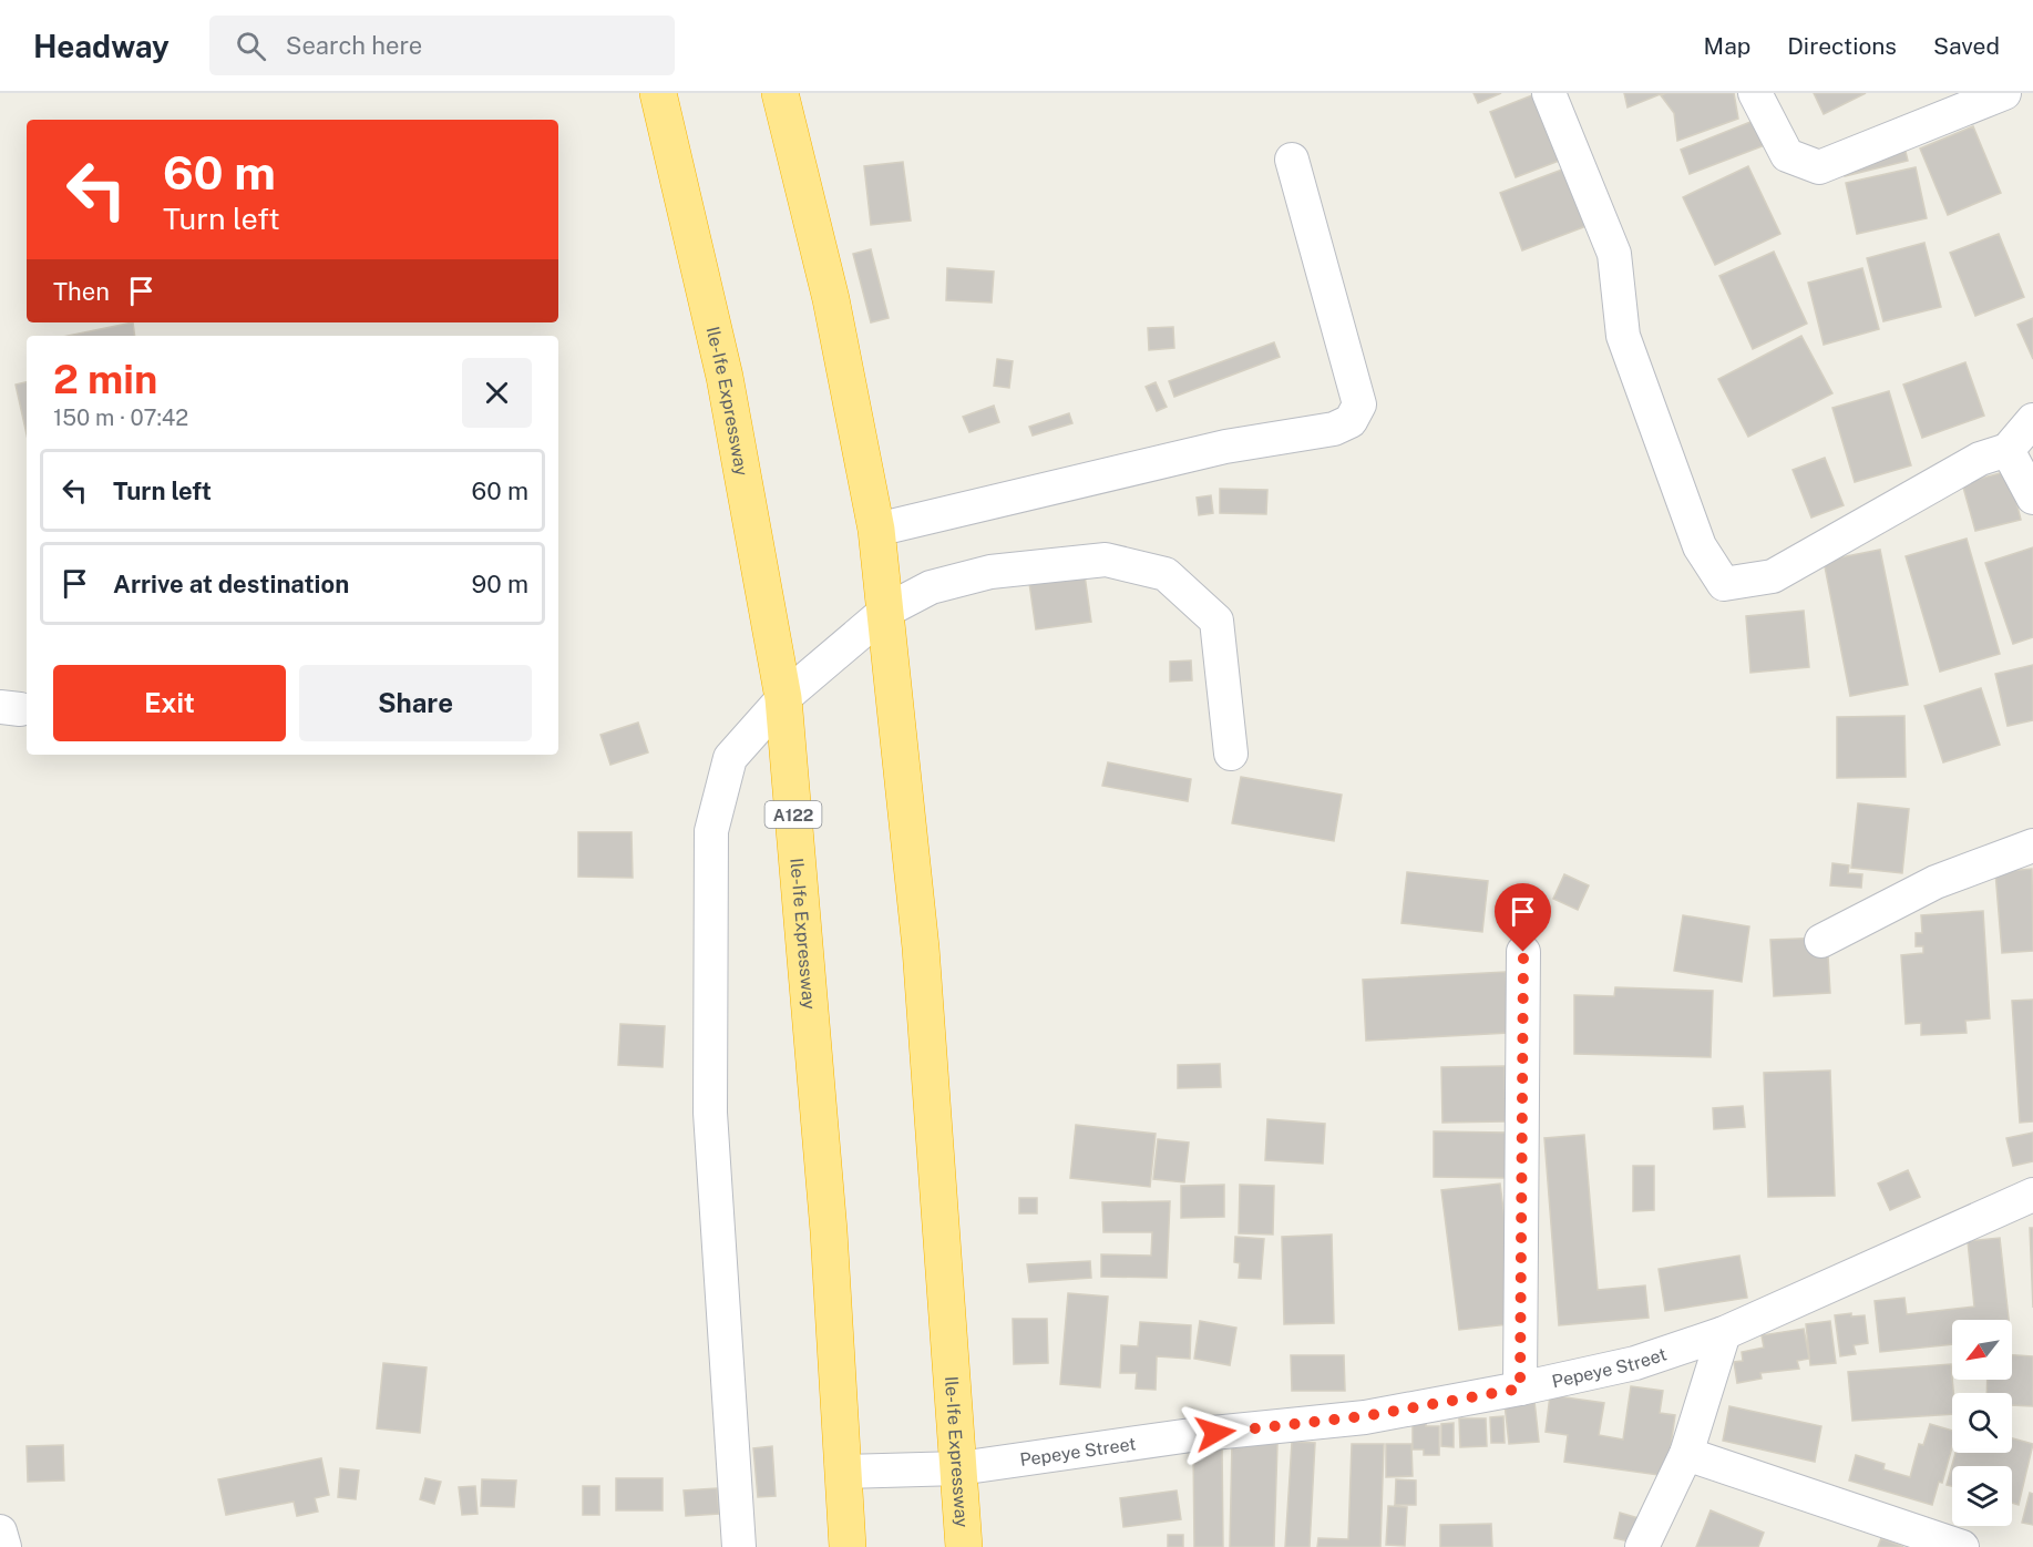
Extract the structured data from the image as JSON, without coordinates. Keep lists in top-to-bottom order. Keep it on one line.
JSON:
{"streets":{"highway":["Ile-Ife Expressway","A122"],"street":["Pepeye Street"]},"crossings":[["Ile-Ife Expressway","Pepeye Street"]],"north":"bottom left","page":{"header":"Headway","search":"Search here","nav":["Map","Directions","Saved"],"turn":["60 m","Turn left"],"then":"Then","heading":["2 min","150 m · 07:42"],"list":[{"name":"Turn left","value":"60 m"},{"name":"Arrive at destination","value":"90 m"}],"buttons":["Exit","Share"]}}
